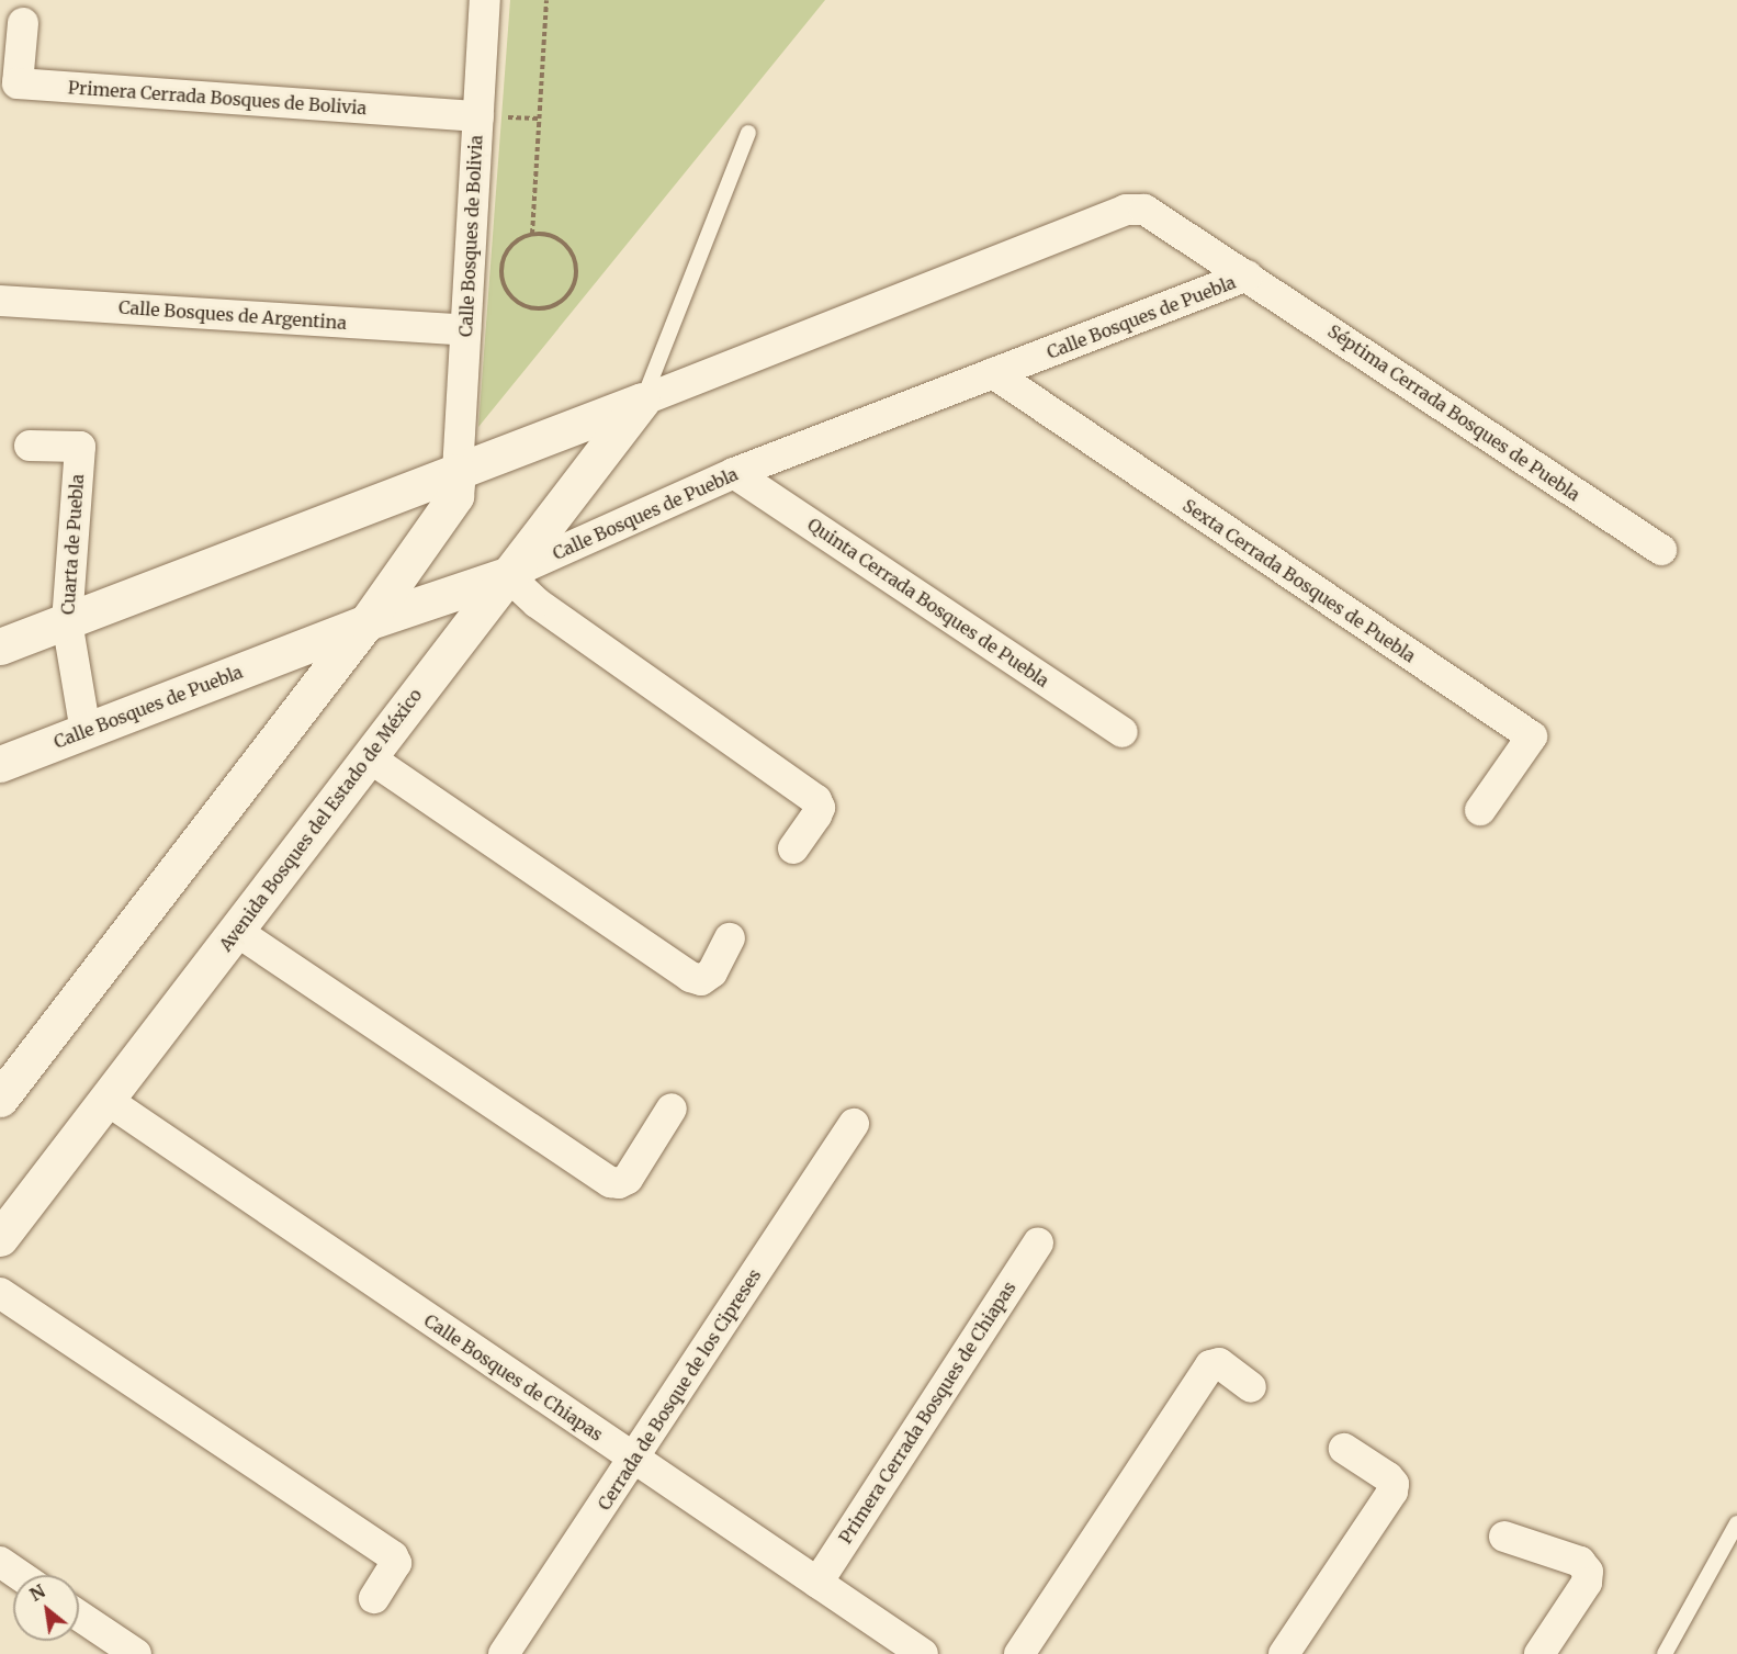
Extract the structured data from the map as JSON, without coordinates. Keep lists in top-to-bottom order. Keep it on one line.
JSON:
{"streets":{"street":["Primera Cerrada Bosques de Bolivia","Calle Bosques de Bolivia","Calle Bosques de Argentina","Calle Bosques de Puebla","Séptima Cerrada Bosques de Puebla","Cuarta de Puebla","Sexta Cerrada Bosques de Puebla","Quinta Cerrada Bosques de Puebla","Avenida Bosques del Estado de México","Calle Bosques de Chiapas","Cerrada de Bosque de los Cipreses","Primera Cerrada Bosques de Chiapas"]},"crossings":[["Primera Cerrada Bosques de Bolivia","Calle Bosques de Bolivia"],["Calle Bosques de Bolivia","Calle Bosques de Argentina"],["Calle Bosques de Bolivia","Calle Bosques de Puebla"],["Calle Bosques de Puebla","Séptima Cerrada Bosques de Puebla"],["Calle Bosques de Puebla","Cuarta de Puebla"],["Calle Bosques de Puebla","Sexta Cerrada Bosques de Puebla"],["Calle Bosques de Puebla","Quinta Cerrada Bosques de Puebla"],["Calle Bosques de Puebla","Avenida Bosques del Estado de México"],["Avenida Bosques del Estado de México","Calle Bosques de Chiapas"],["Calle Bosques de Chiapas","Cerrada de Bosque de los Cipreses"],["Calle Bosques de Chiapas","Primera Cerrada Bosques de Chiapas"]],"north":"top left"}
